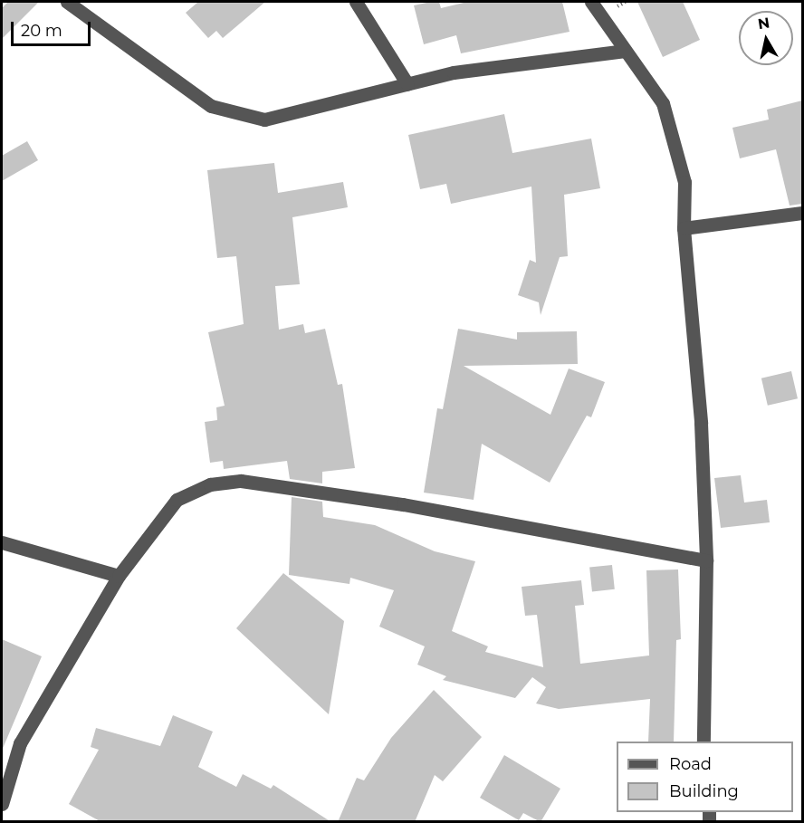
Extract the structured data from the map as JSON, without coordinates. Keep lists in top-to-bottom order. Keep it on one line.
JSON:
{"legend":["Road","Building"],"scale_bar":"20 m","north":"top"}
